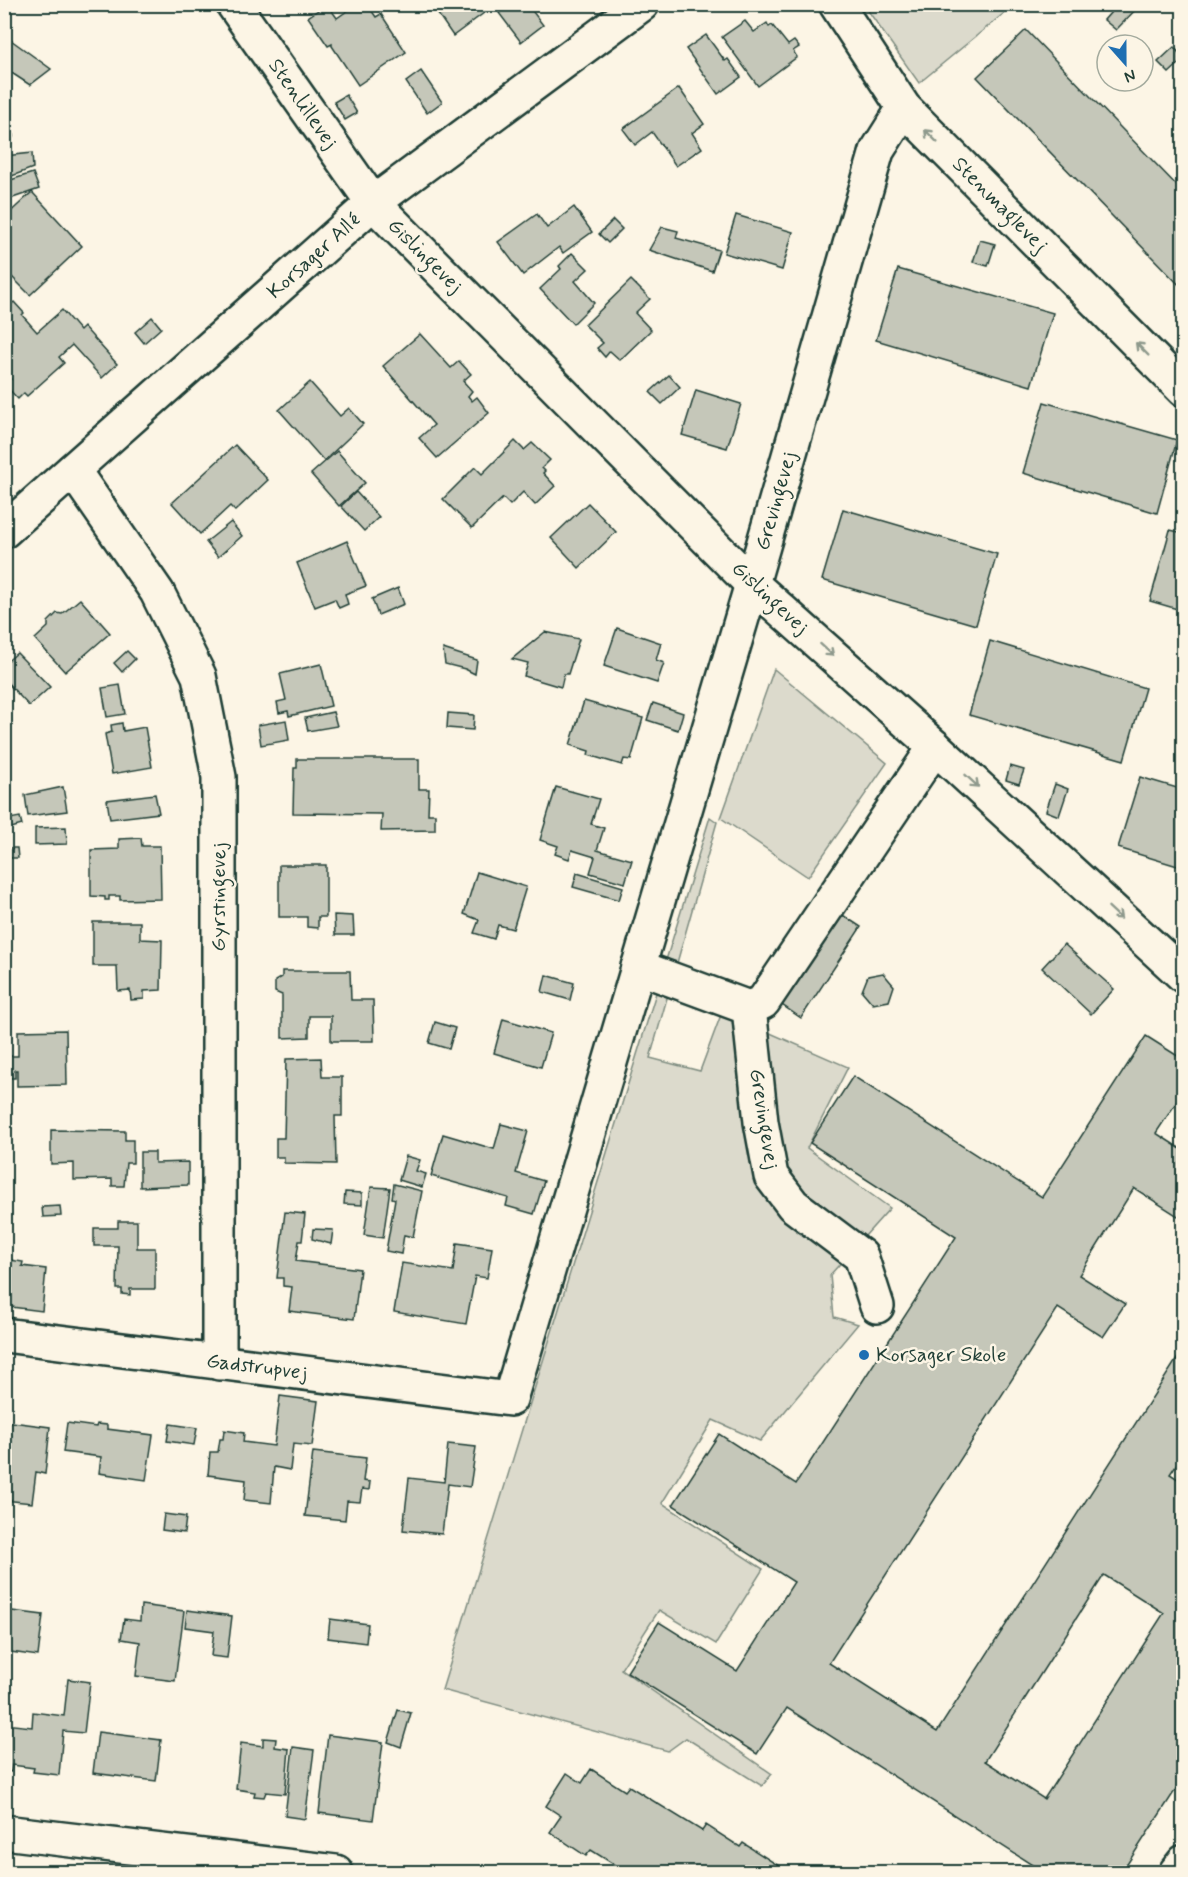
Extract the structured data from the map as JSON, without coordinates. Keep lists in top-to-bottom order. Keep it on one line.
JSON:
{"streets":{"street":["Stenlillevej","Stenmaglevej","Korsager Allé","Gislingevej","Grevingevej","Gyrstingevej","Gadstrupvej"]},"crossings":[["Stenlillevej","Korsager Allé"],["Stenlillevej","Gislingevej"],["Stenmaglevej","Grevingevej"],["Korsager Allé","Gislingevej"],["Korsager Allé","Gyrstingevej"],["Gislingevej","Grevingevej"],["Grevingevej","Gadstrupvej"],["Gyrstingevej","Gadstrupvej"]],"one_way":["Stenmaglevej","Gislingevej"],"places":["Korsager Skole"],"north":"bottom"}
